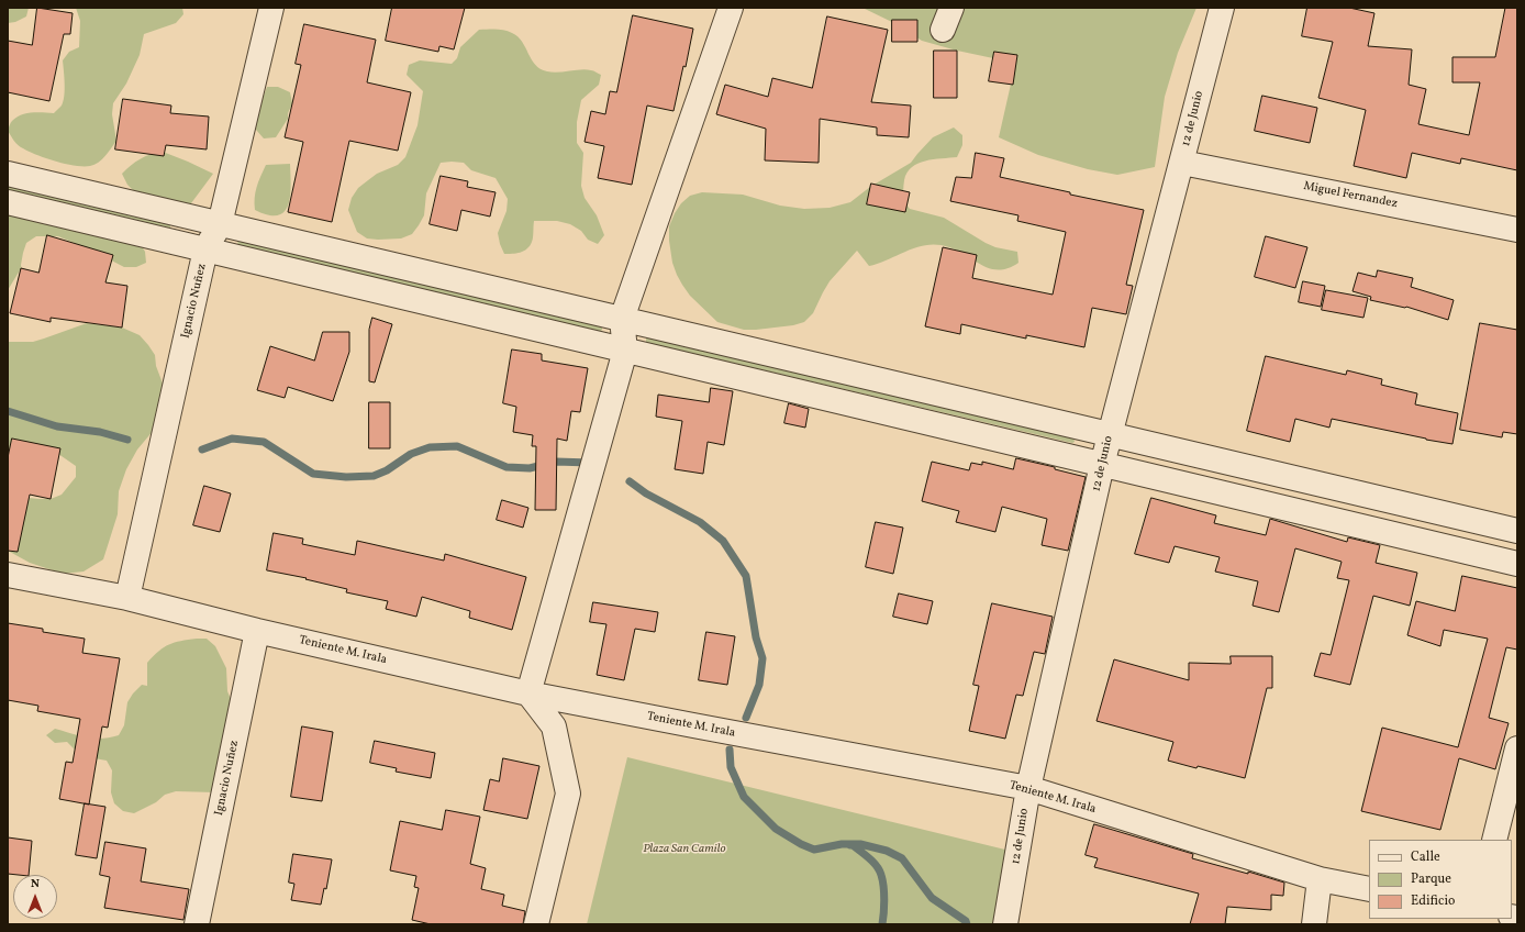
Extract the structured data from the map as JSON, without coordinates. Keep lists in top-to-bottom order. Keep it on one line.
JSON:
{"streets":{"street":["12 de Junio","Miguel Fernandez","Ignacio Nuñez","Teniente M. Irala"]},"crossings":[["12 de Junio","Miguel Fernandez"],["12 de Junio","Teniente M. Irala"],["Ignacio Nuñez","Teniente M. Irala"]],"parks":["Plaza San Camilo"],"legend":["Calle","Parque","Edificio"],"north":"top"}
